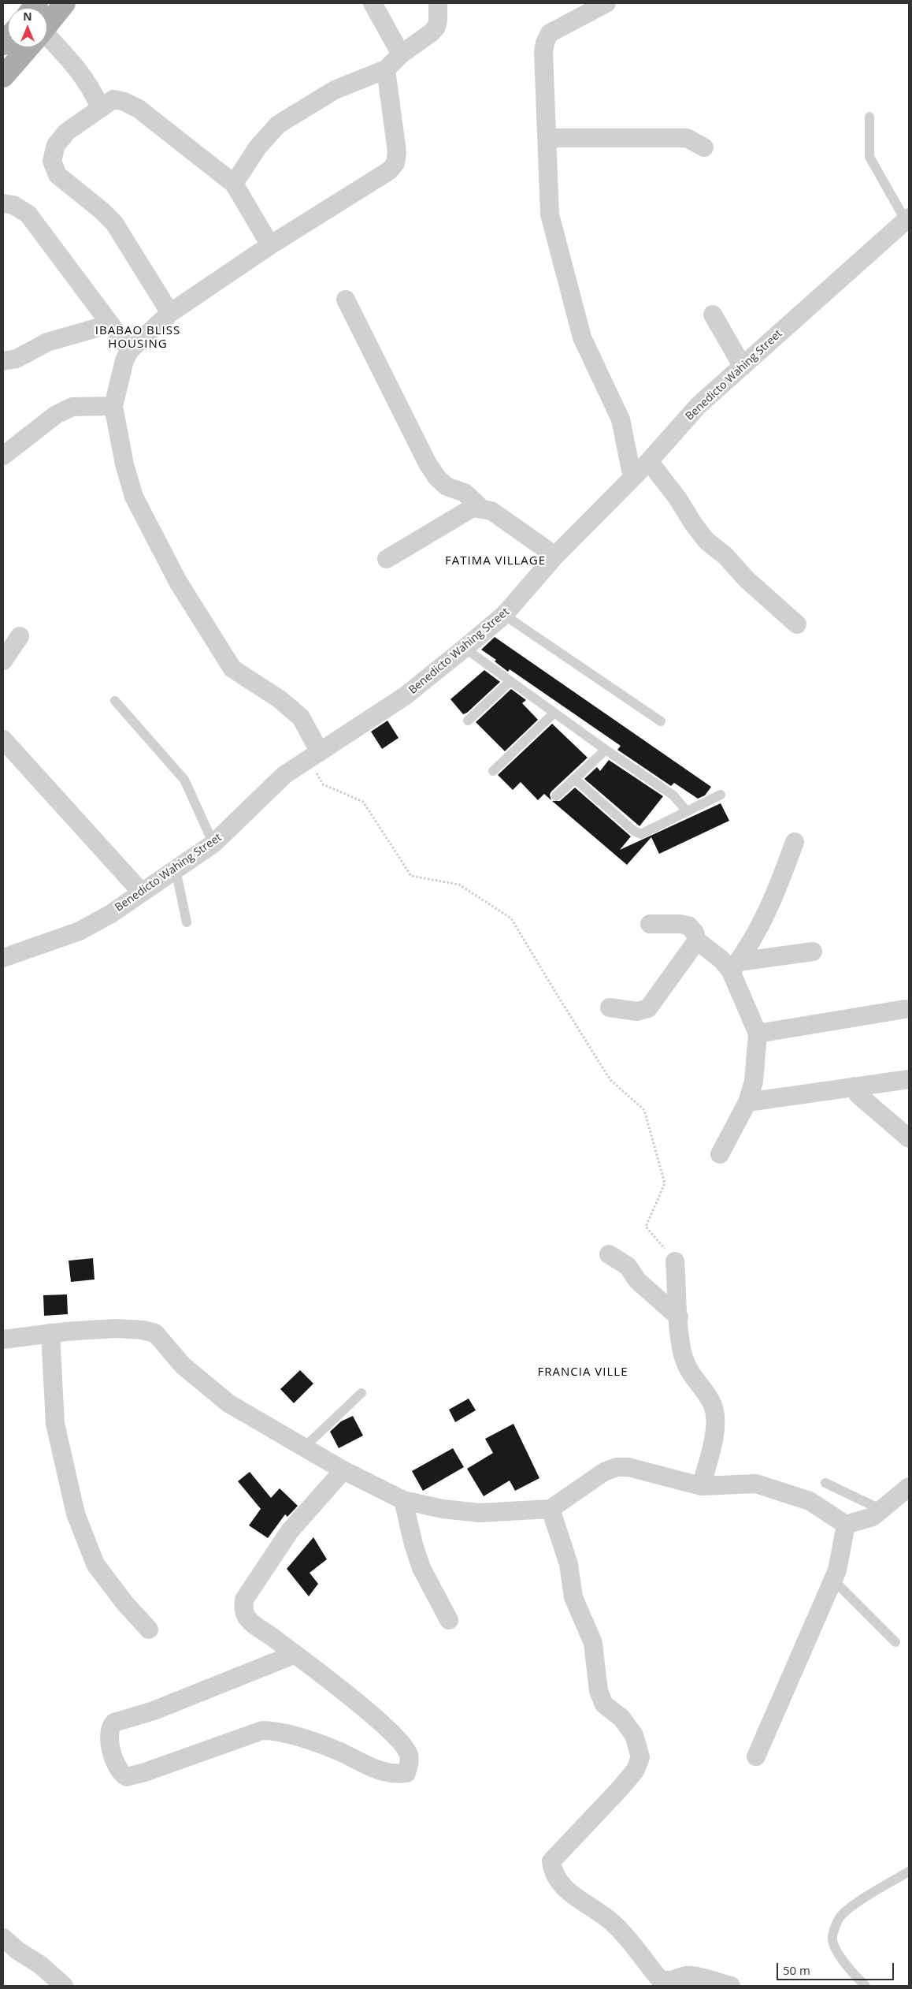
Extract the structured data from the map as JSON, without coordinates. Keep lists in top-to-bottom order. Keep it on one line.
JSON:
{"streets":{"street":["Benedicto Wahing Street"]},"districts":["IBABAO BLISS HOUSING","FATIMA VILLAGE","FRANCIA VILLE"],"scale_bar":"50 m","north":"top"}
